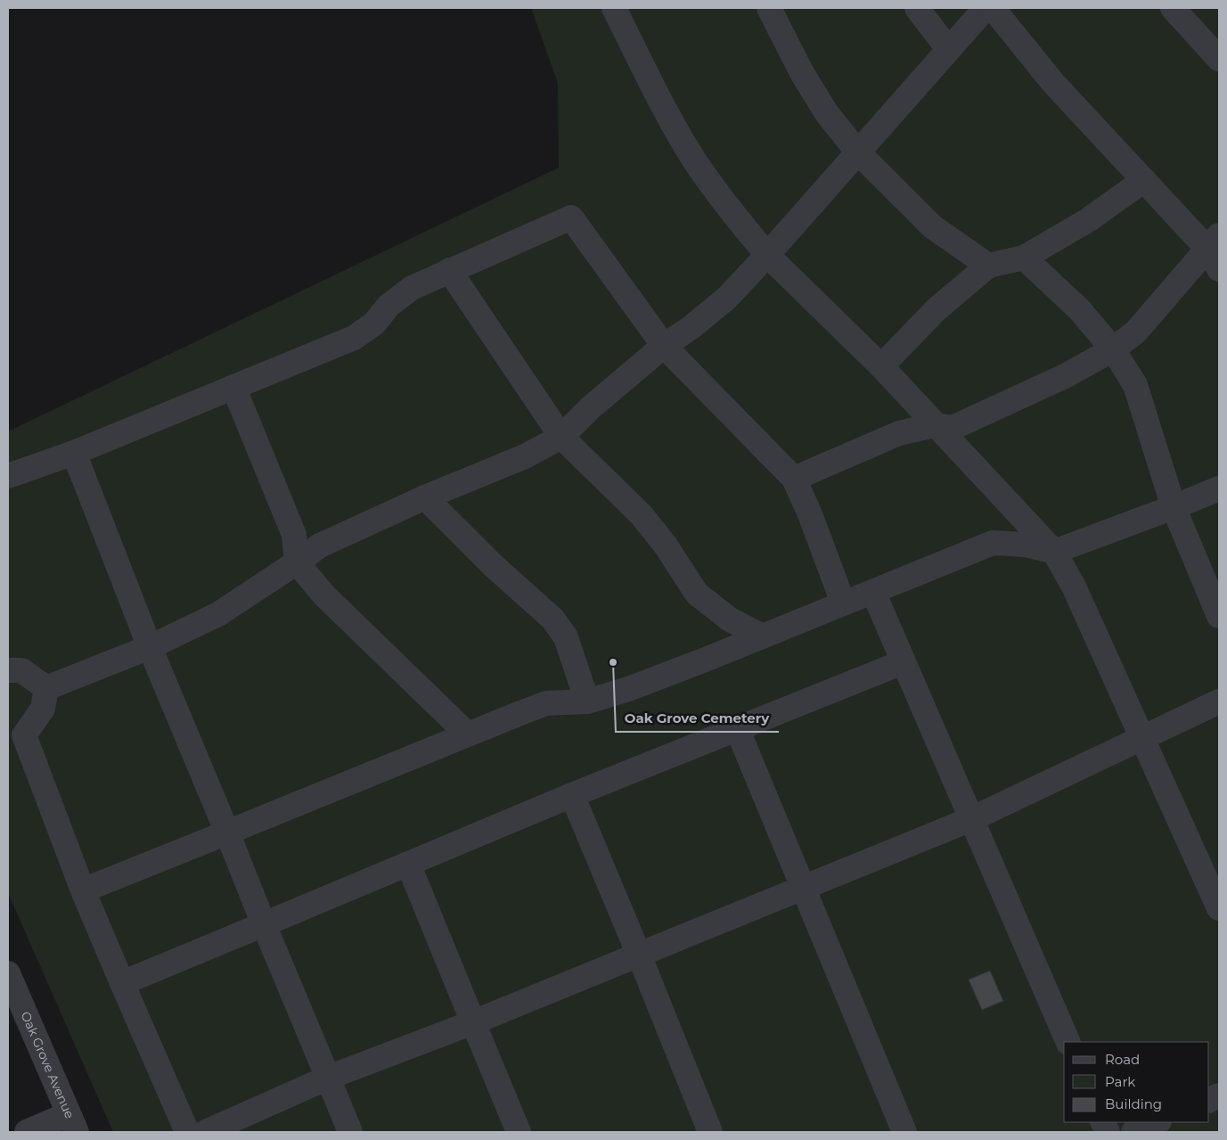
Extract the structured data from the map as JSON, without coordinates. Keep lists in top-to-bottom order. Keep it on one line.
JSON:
{"streets":{"street":["Oak Grove Avenue"]},"places":["Oak Grove Cemetery"],"legend":["Road","Park","Building"]}
